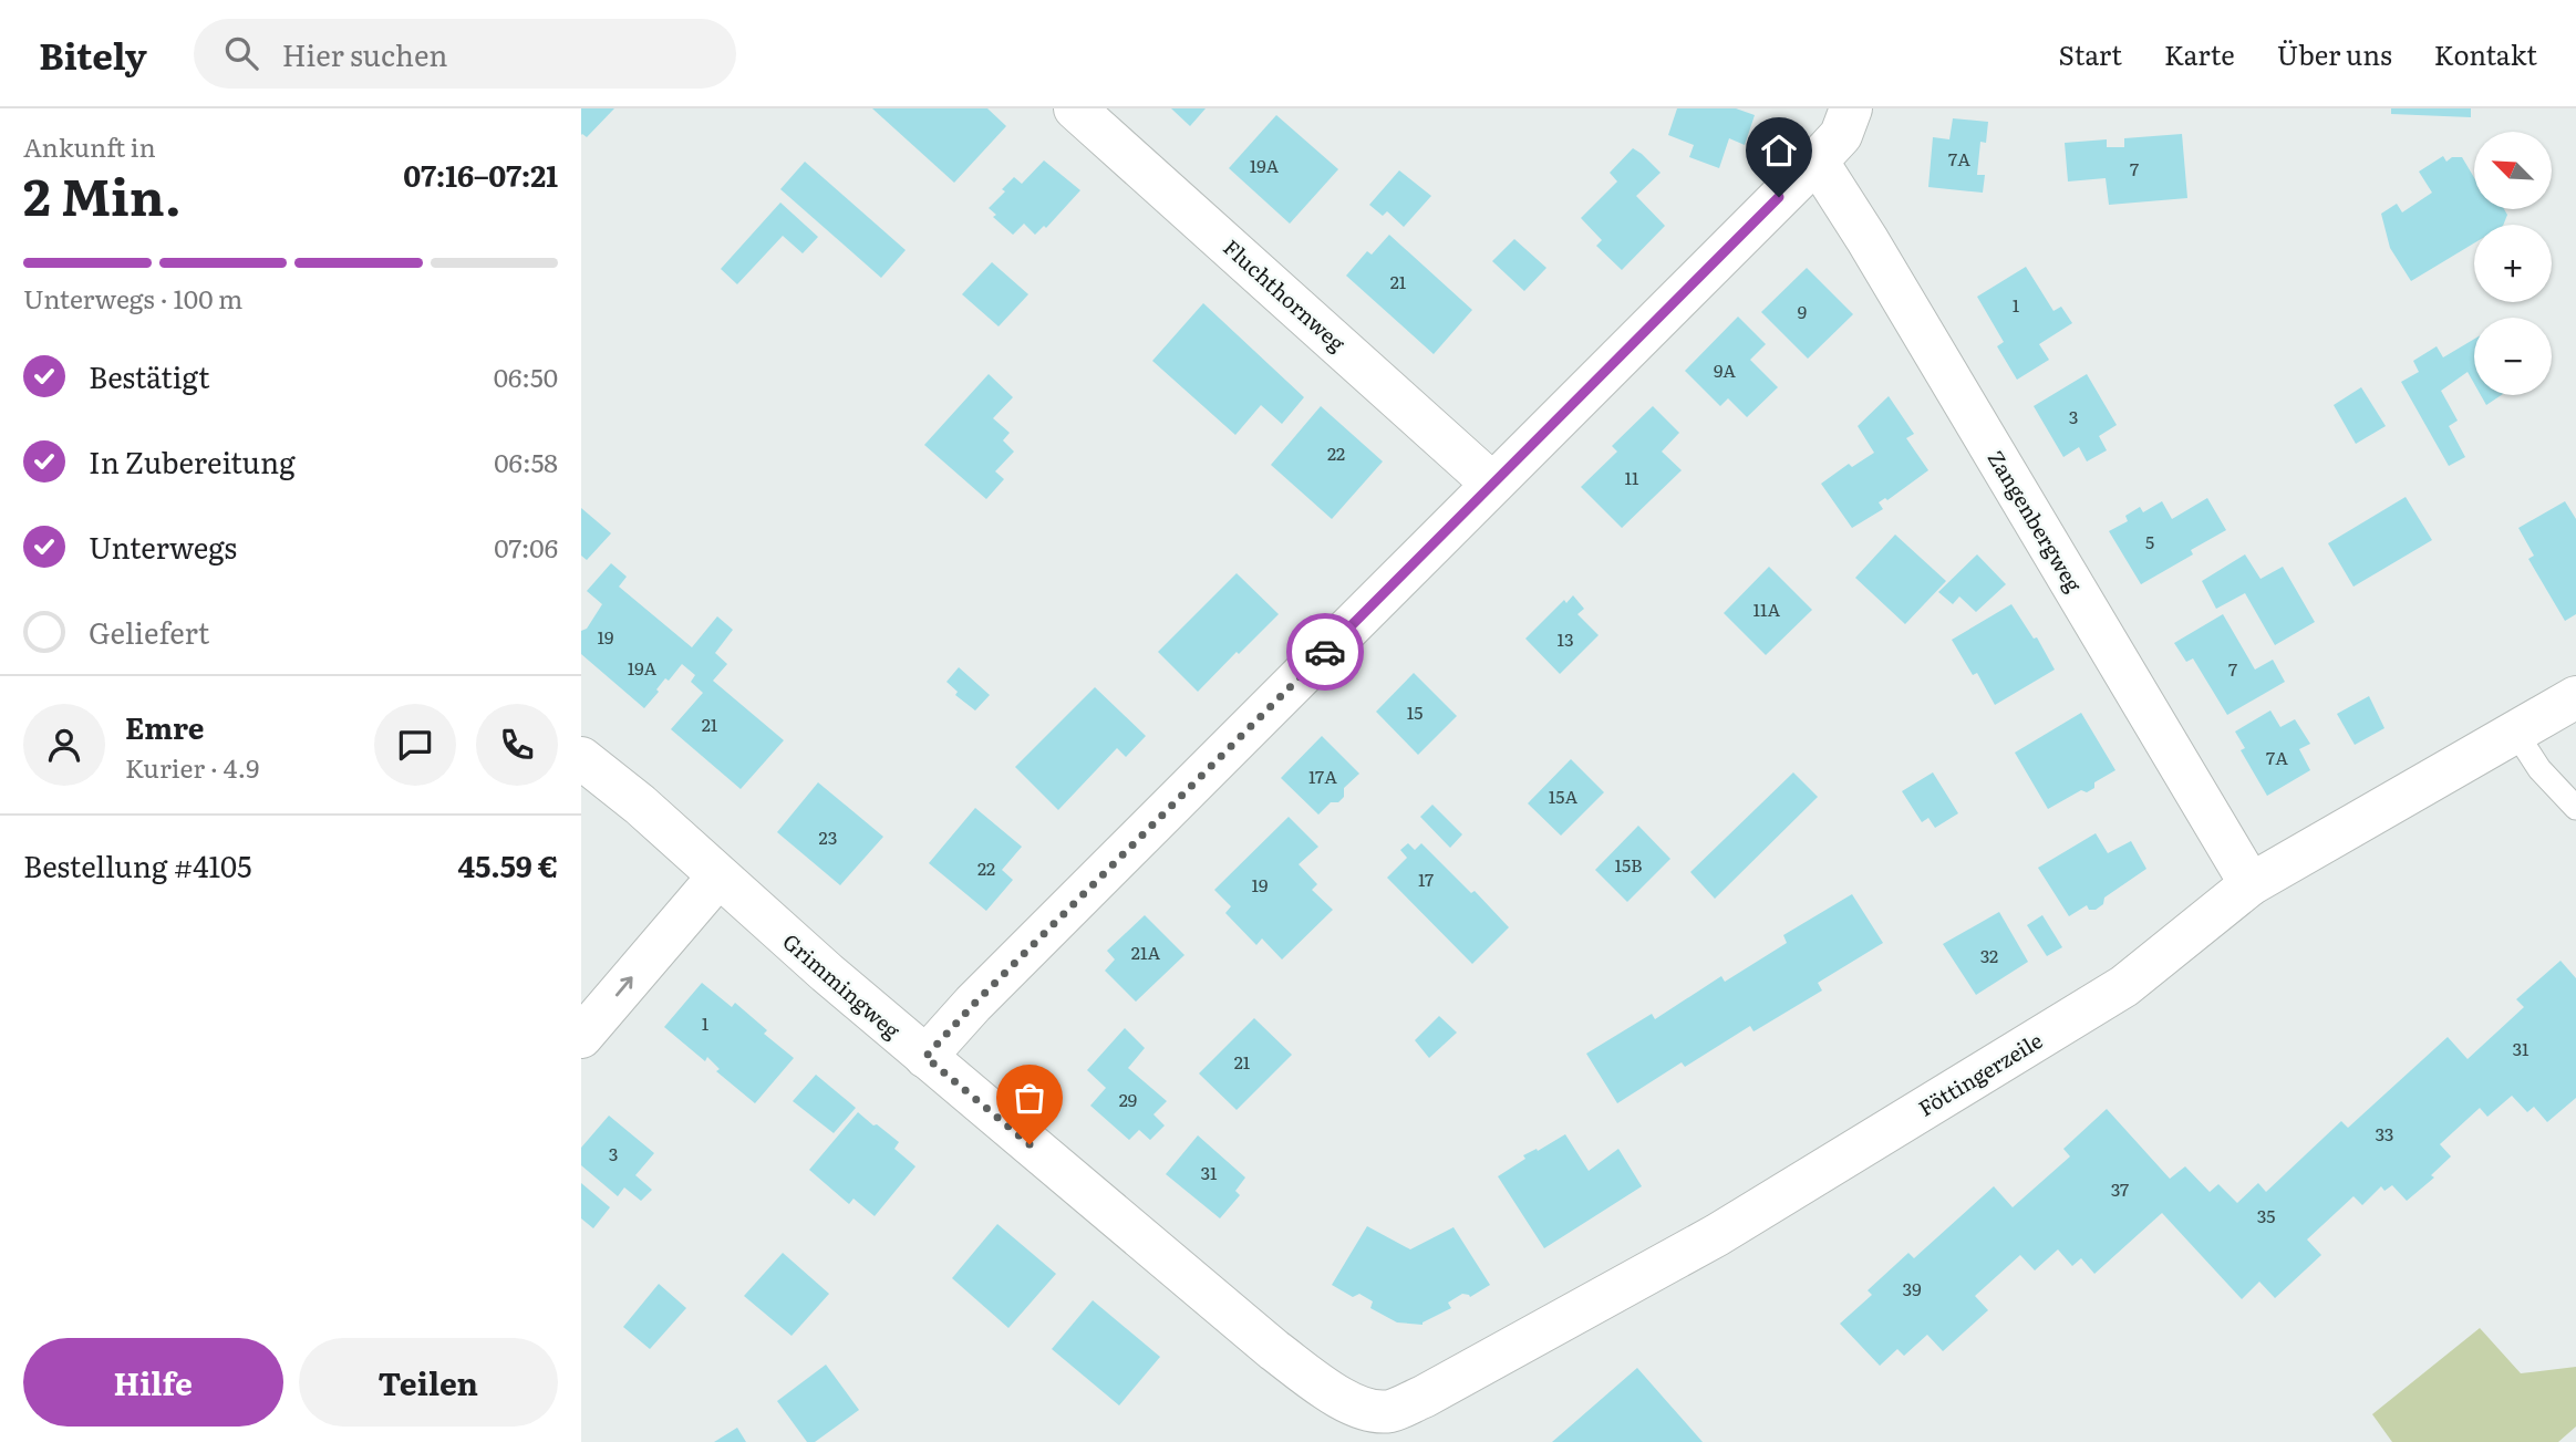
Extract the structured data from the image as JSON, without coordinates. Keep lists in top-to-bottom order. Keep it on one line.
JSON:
{"streets":{"street":["Fluchthornweg","Zangenbergweg","Grimmingweg","Föttingerzeile"]},"crossings":[["Zangenbergweg","Föttingerzeile"],["Grimmingweg","Föttingerzeile"]],"house_numbers":["7A","19A","7","21","1","9","9A","3","22","11","5","11A","19","13","19A","7","15","21","7A","17A","15A","23","15B","22","17","19","21A","32","1","31","21","29","33","3","31","37","35","39"],"north":"top left","page":{"header":"Bitely","search":"Hier suchen","nav":["Start","Karte","Über uns","Kontakt"],"heading":["2 Min.","Ankunft in","07:16–07:21"],"panel":["Emre","Kurier · 4.9","Bestellung #4105","45.59 €"],"map_buttons":["+","−"],"bar":"Unterwegs · 100 m","list":[["Bestätigt","06:50"],["In Zubereitung","06:58"],["Unterwegs","07:06"],"Geliefert"],"buttons":["Hilfe","Teilen"]}}
